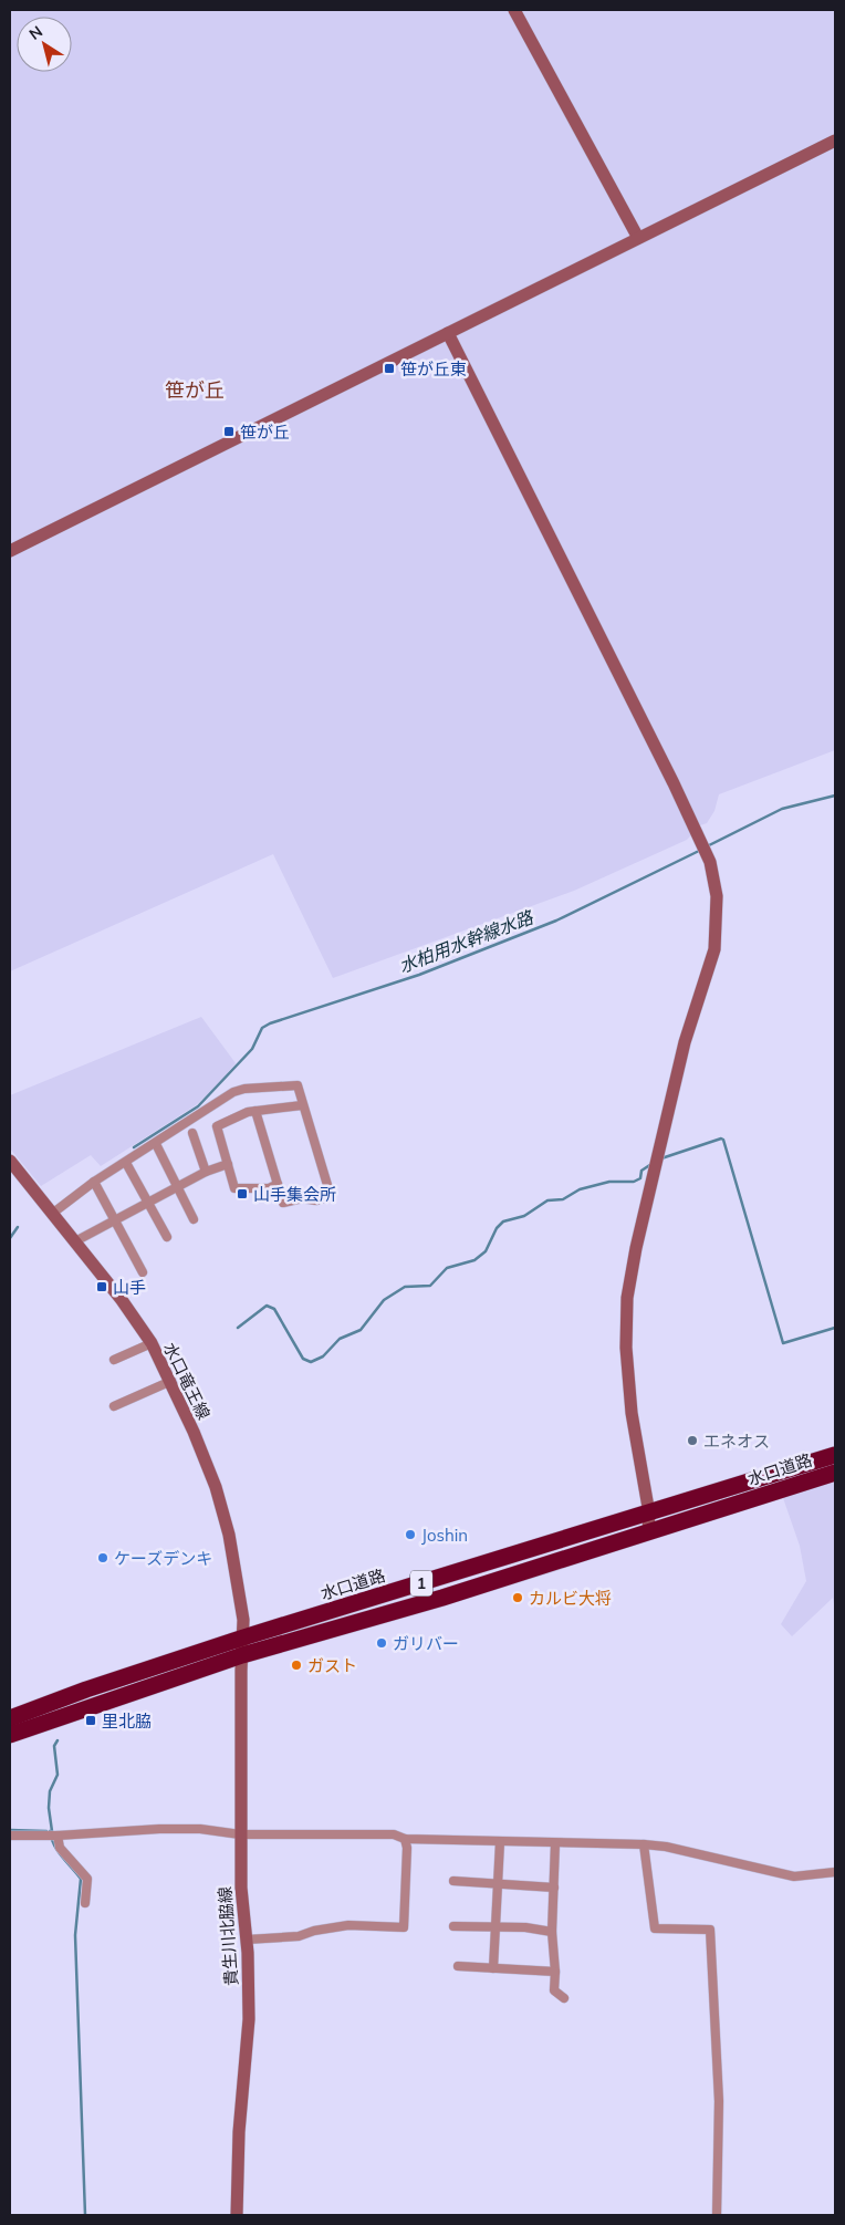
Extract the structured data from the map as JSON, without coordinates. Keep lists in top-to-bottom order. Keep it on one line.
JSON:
{"streets":{"highway":["水口道路","1"],"street":["水口竜王線","貴生川北脇線"]},"crossings":[["水口竜王線","水口道路"],["水口竜王線","貴生川北脇線"],["水口道路","貴生川北脇線"]],"districts":["笹が丘"],"water":["水柏用水幹線水路"],"places":{"transit":["笹が丘東","笹が丘","山手集会所","山手","里北脇"],"other":["エネオス","Joshin","ケーズデンキ","カルビ大将","ガリバー","ガスト"]},"north":"top left"}
